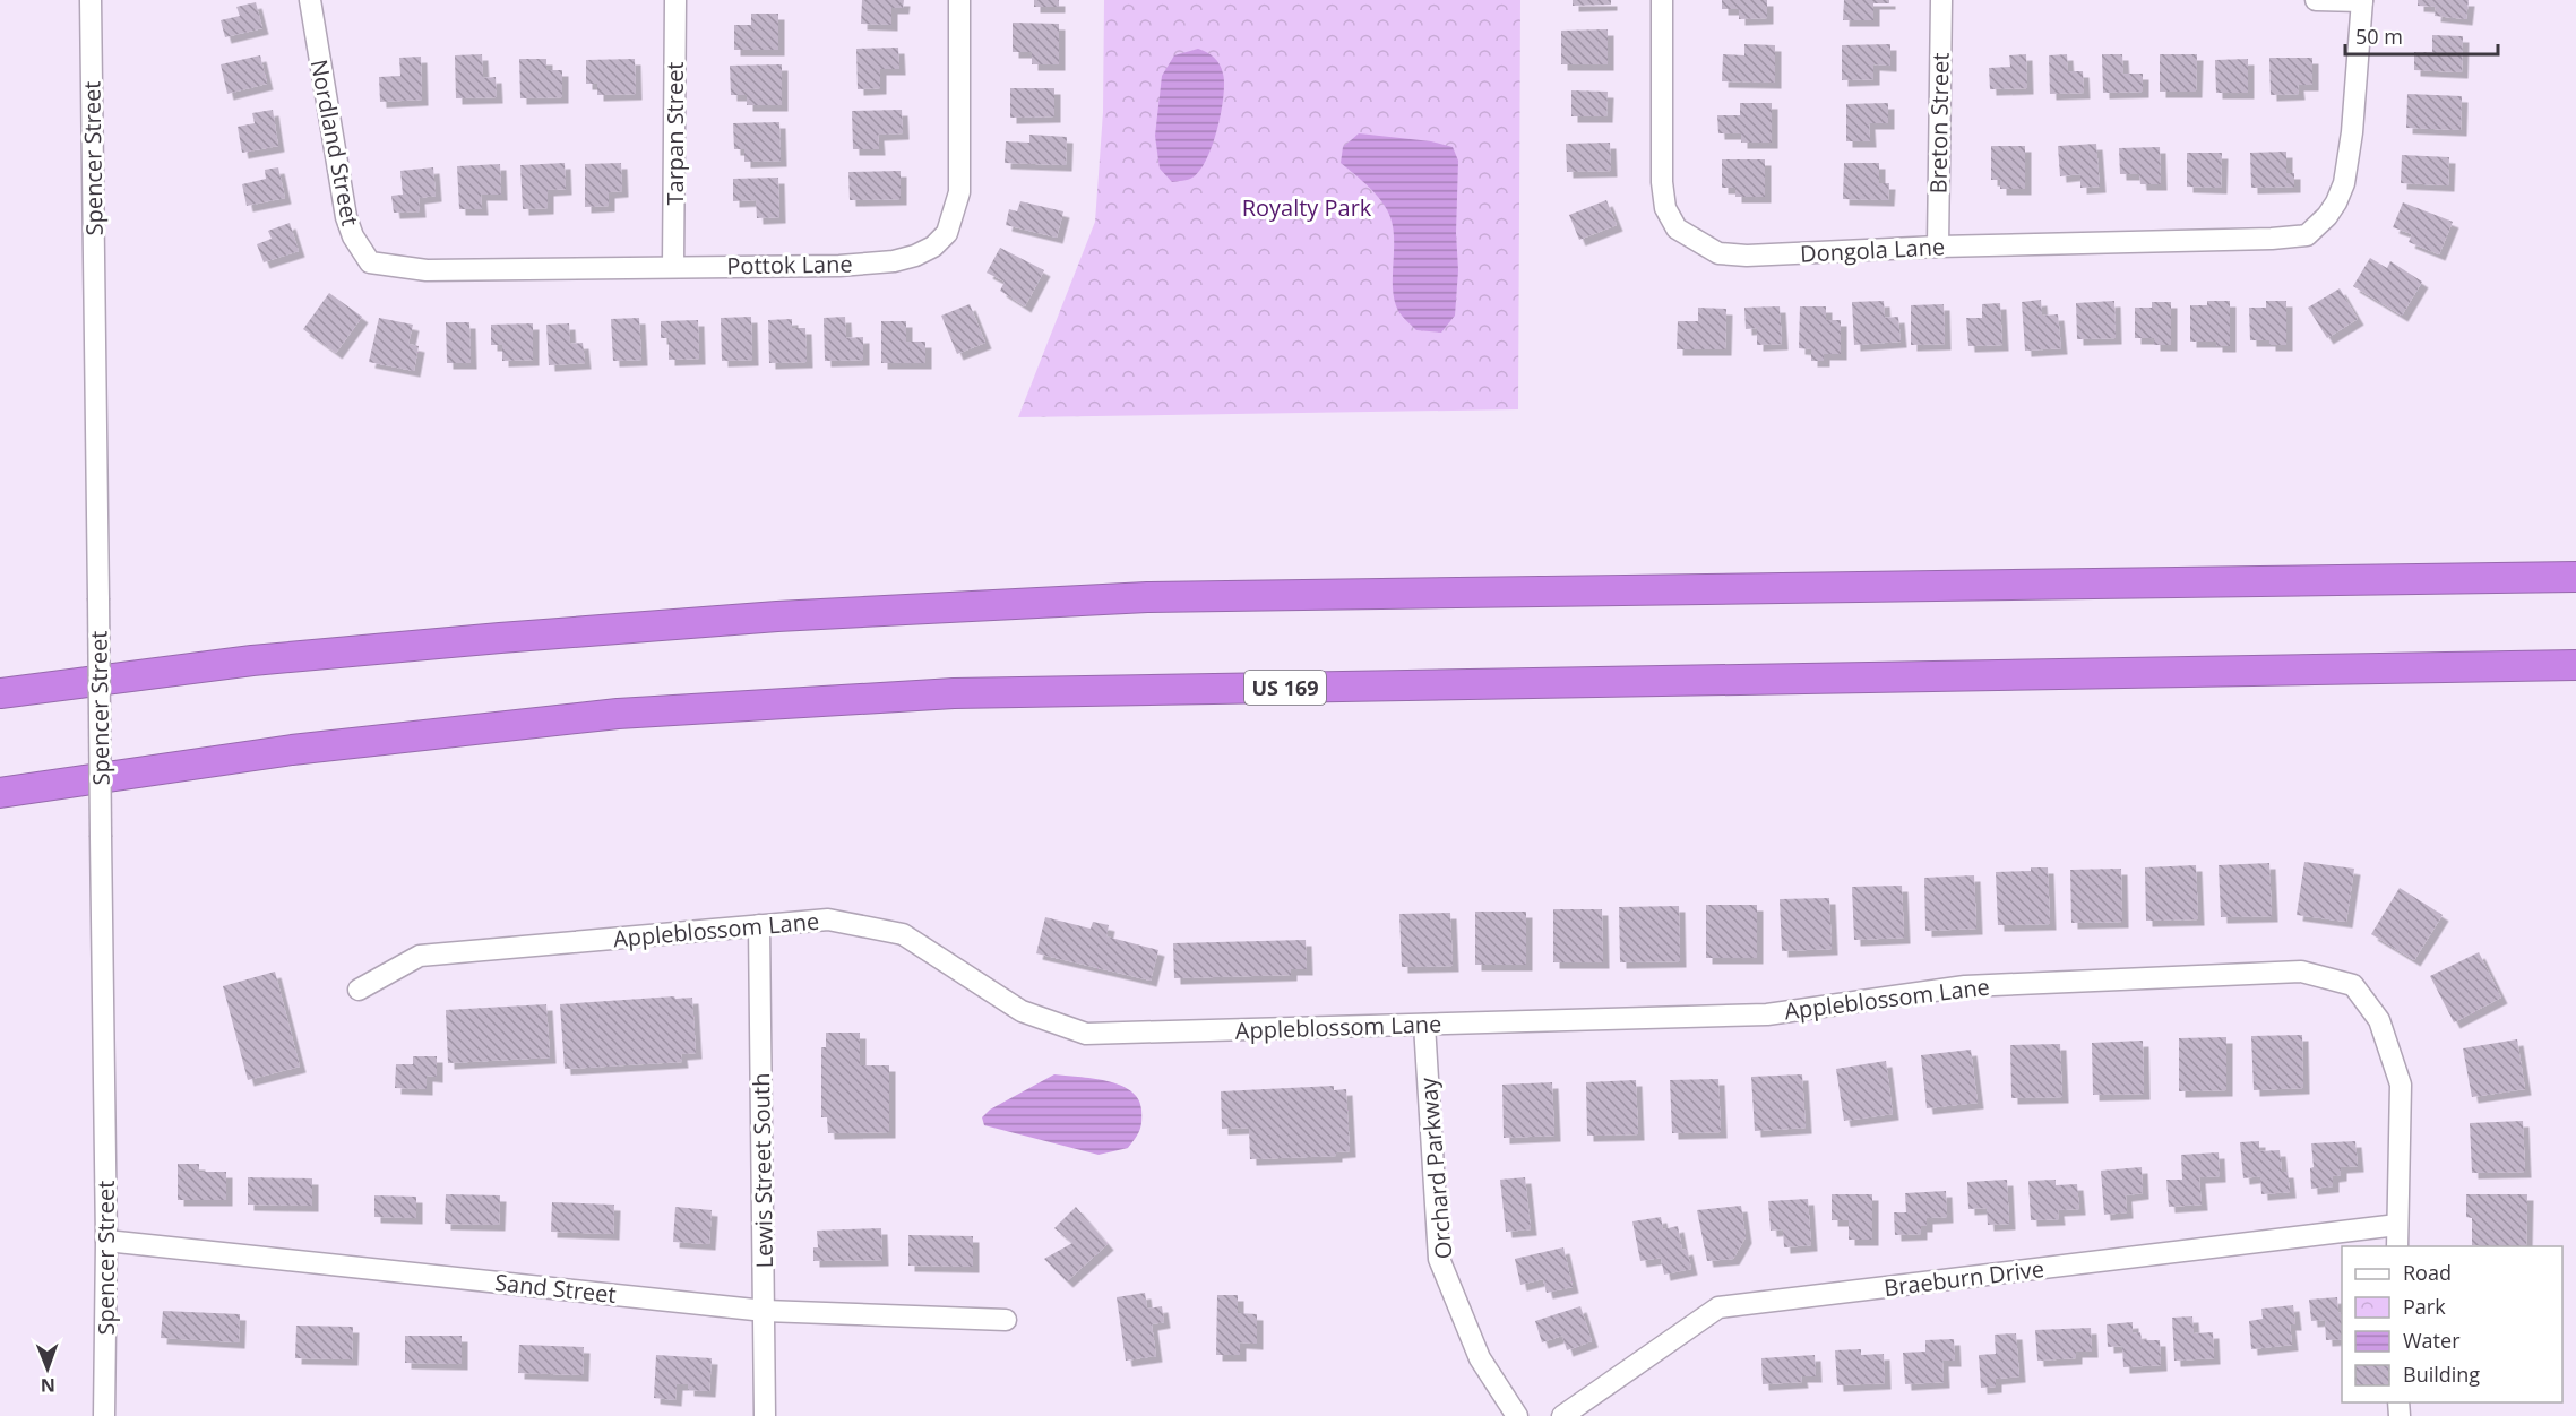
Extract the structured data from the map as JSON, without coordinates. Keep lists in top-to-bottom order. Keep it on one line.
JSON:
{"streets":{"highway":["US 169"],"street":["Breton Street","Tarpan Street","Nordland Street","Spencer Street","Dongola Lane","Pottok Lane","Appleblossom Lane","Orchard Parkway","Lewis Street South","Braeburn Drive","Sand Street"]},"crossings":[["Breton Street","Dongola Lane"],["Tarpan Street","Pottok Lane"],["Nordland Street","Pottok Lane"],["Spencer Street","Sand Street"],["Appleblossom Lane","Orchard Parkway"],["Appleblossom Lane","Lewis Street South"],["Appleblossom Lane","Braeburn Drive"],["Lewis Street South","Sand Street"]],"parks":["Royalty Park"],"legend":["Road","Park","Water","Building"],"scale_bar":"50 m","north":"bottom"}
